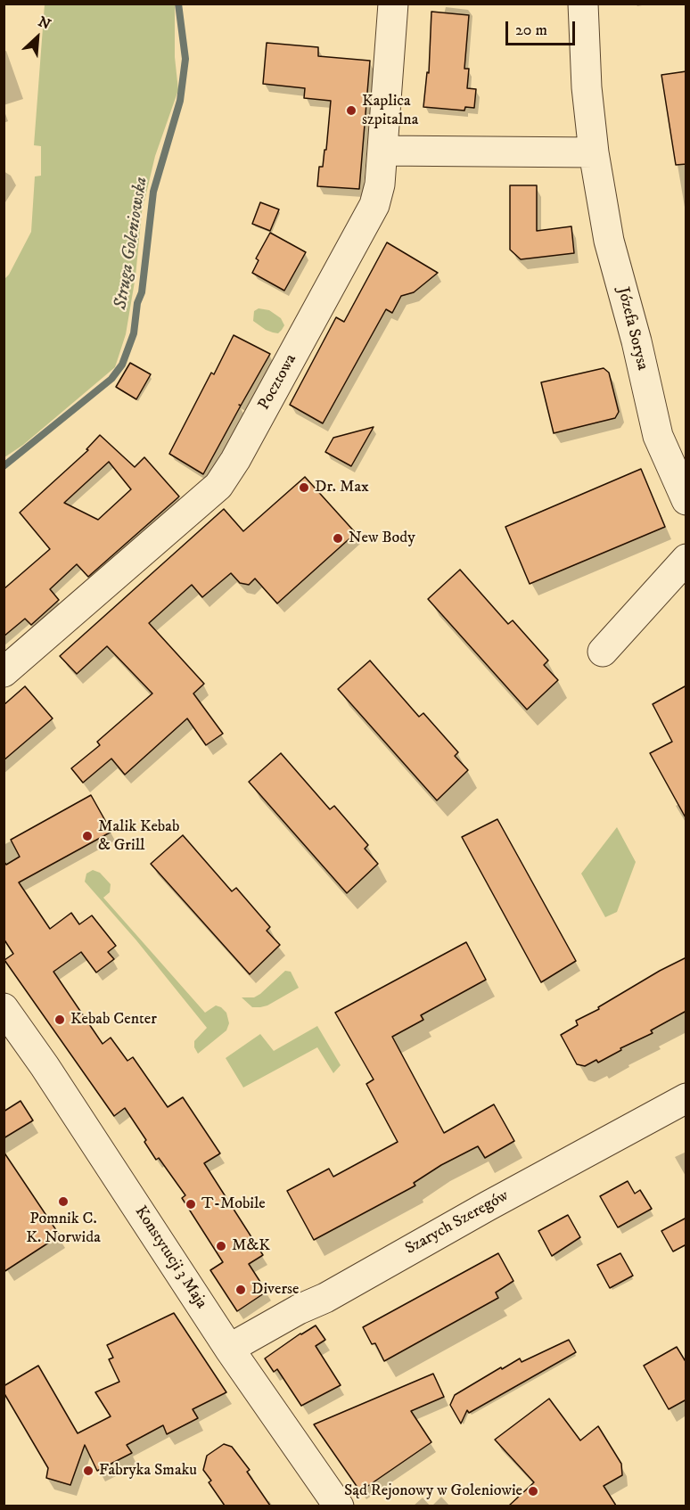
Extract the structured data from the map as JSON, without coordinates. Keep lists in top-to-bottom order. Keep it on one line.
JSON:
{"streets":{"street":["Józefa Sorysa","Pocztowa","Szarych Szeregów","Konstytucji 3 Maja"]},"crossings":[["Szarych Szeregów","Konstytucji 3 Maja"]],"water":["Struga Goleniowska"],"places":["Kaplica szpitalna","Dr. Max","New Body","Malik Kebab & Grill","Kebab Center","Pomnik C. K. Norwida","T-Mobile","M&K","Diverse","Fabryka Smaku","Sąd Rejonowy w Goleniowie"],"scale_bar":"20 m","north":"top right"}
